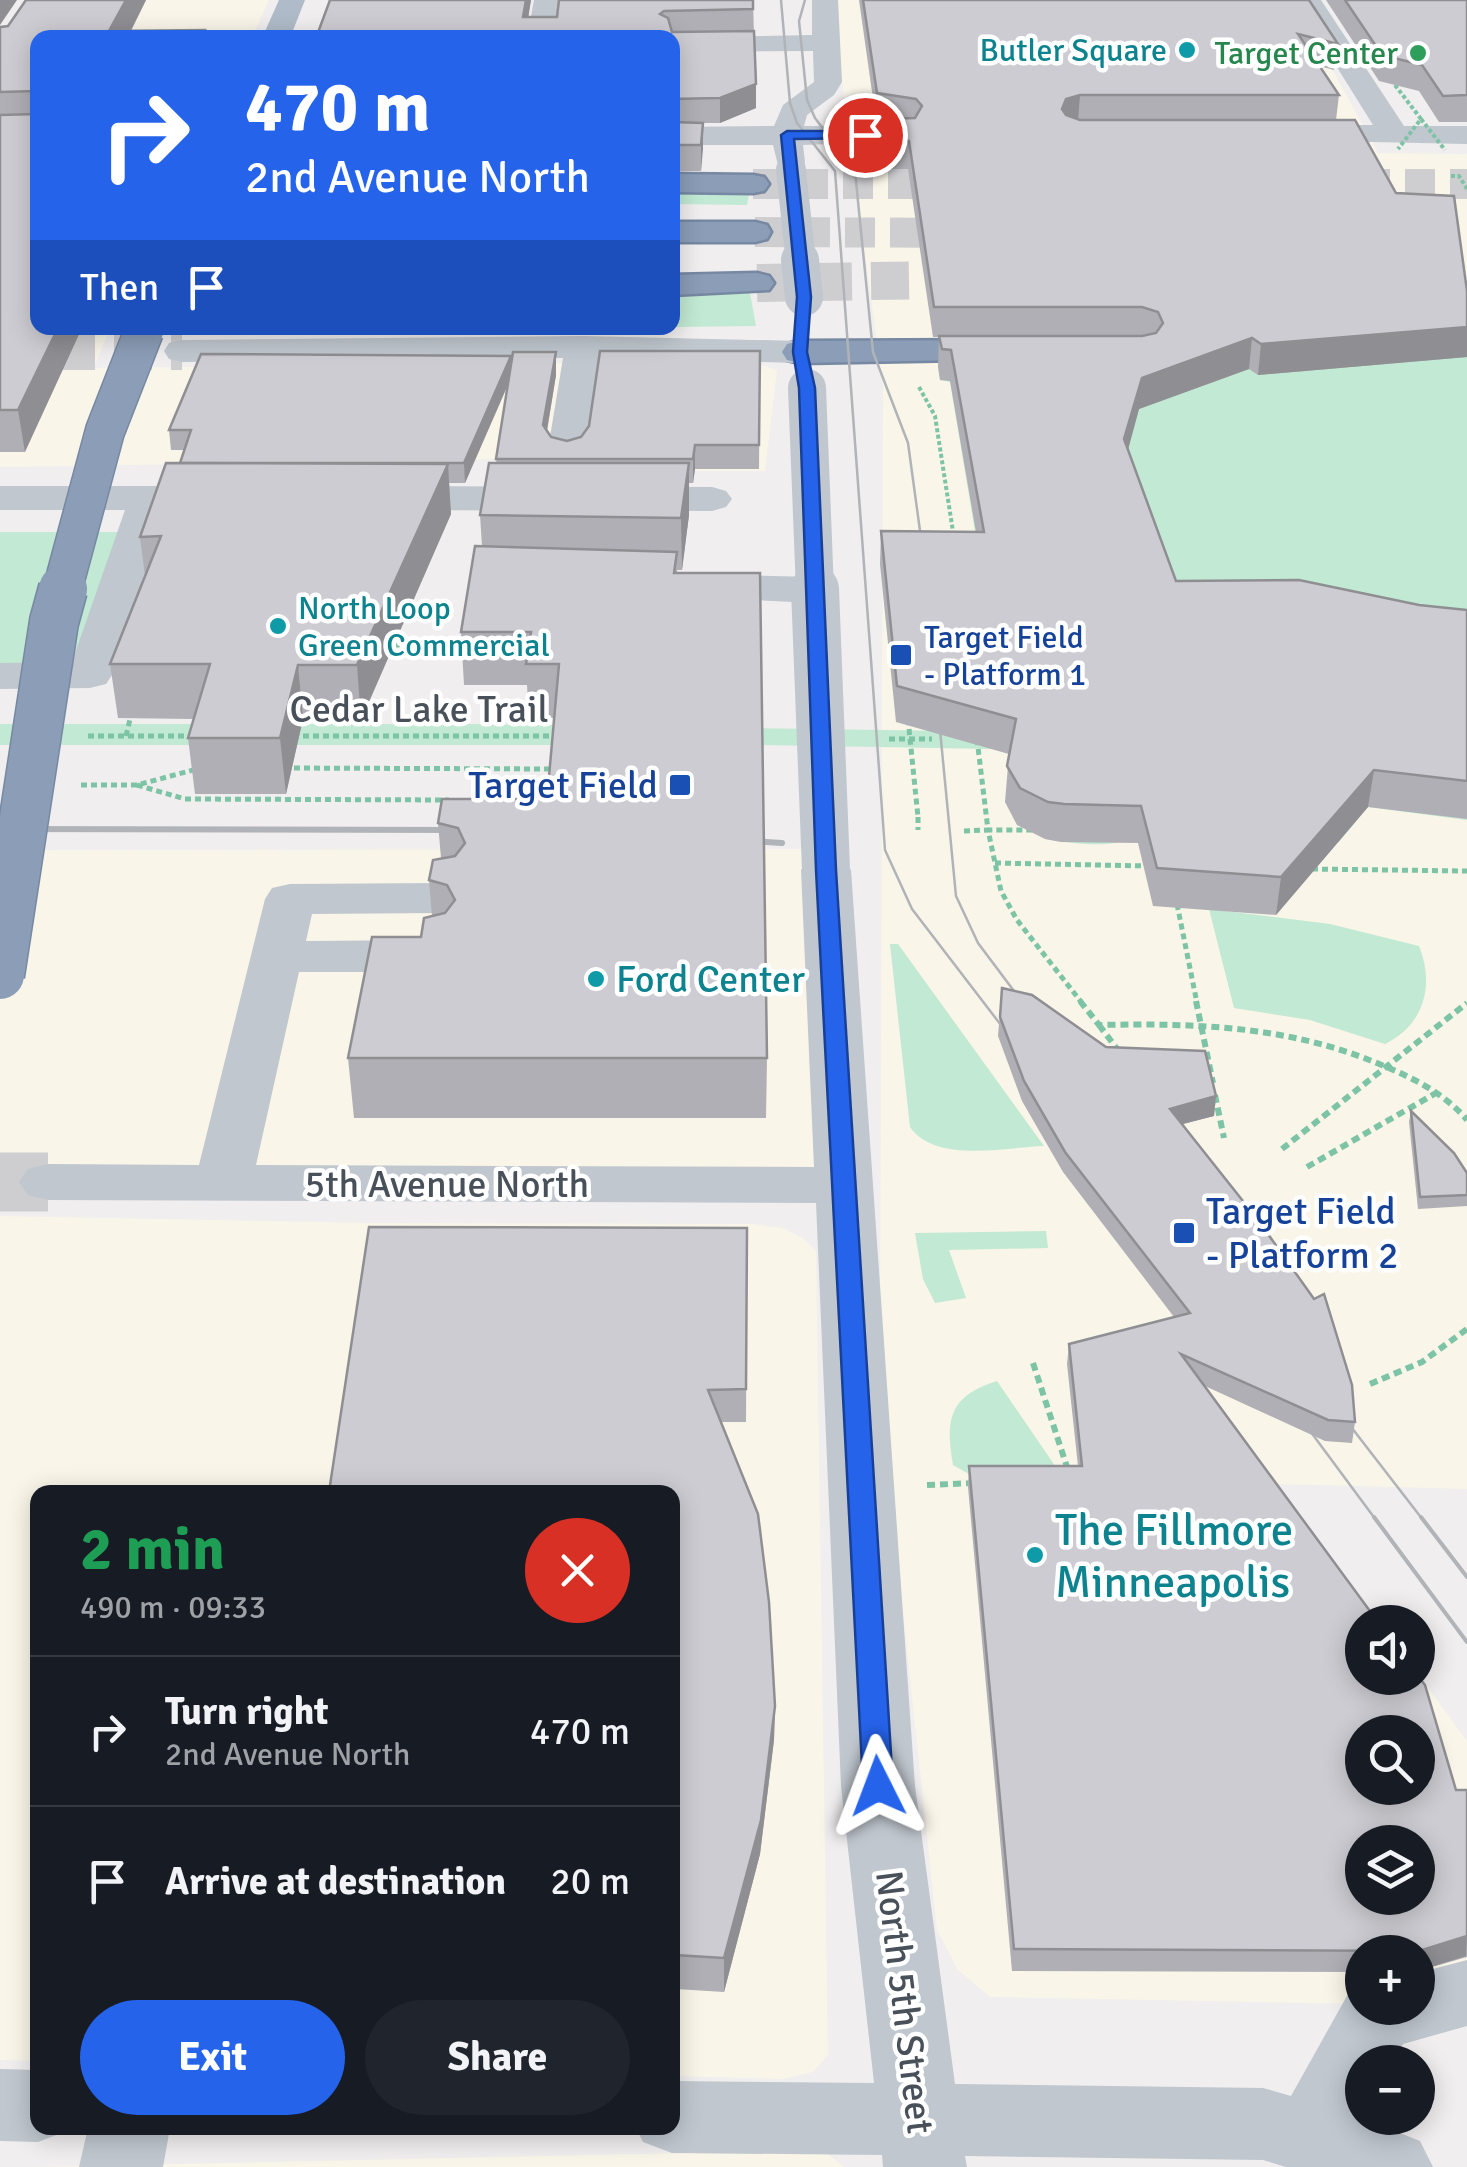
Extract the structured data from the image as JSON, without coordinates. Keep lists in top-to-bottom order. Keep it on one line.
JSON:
{"streets":{"street":["5th Avenue North","North 5th Street"],"path":["Cedar Lake Trail"]},"crossings":[["5th Avenue North","North 5th Street"]],"places":{"other":["Butler Square","Target Center","North Loop Green Commercial","Ford Center","The Fillmore Minneapolis"],"transit":["Target Field - Platform 1","Target Field","Target Field - Platform 2"]},"page":{"turn":["470 m","2nd Avenue North"],"then":"Then","heading":["2 min","490 m · 09:33"],"map_buttons":["+","−"],"list":[{"name":"Turn right","note":"2nd Avenue North","value":"470 m"},{"name":"Arrive at destination","value":"20 m"}],"buttons":["Exit","Share"]}}
